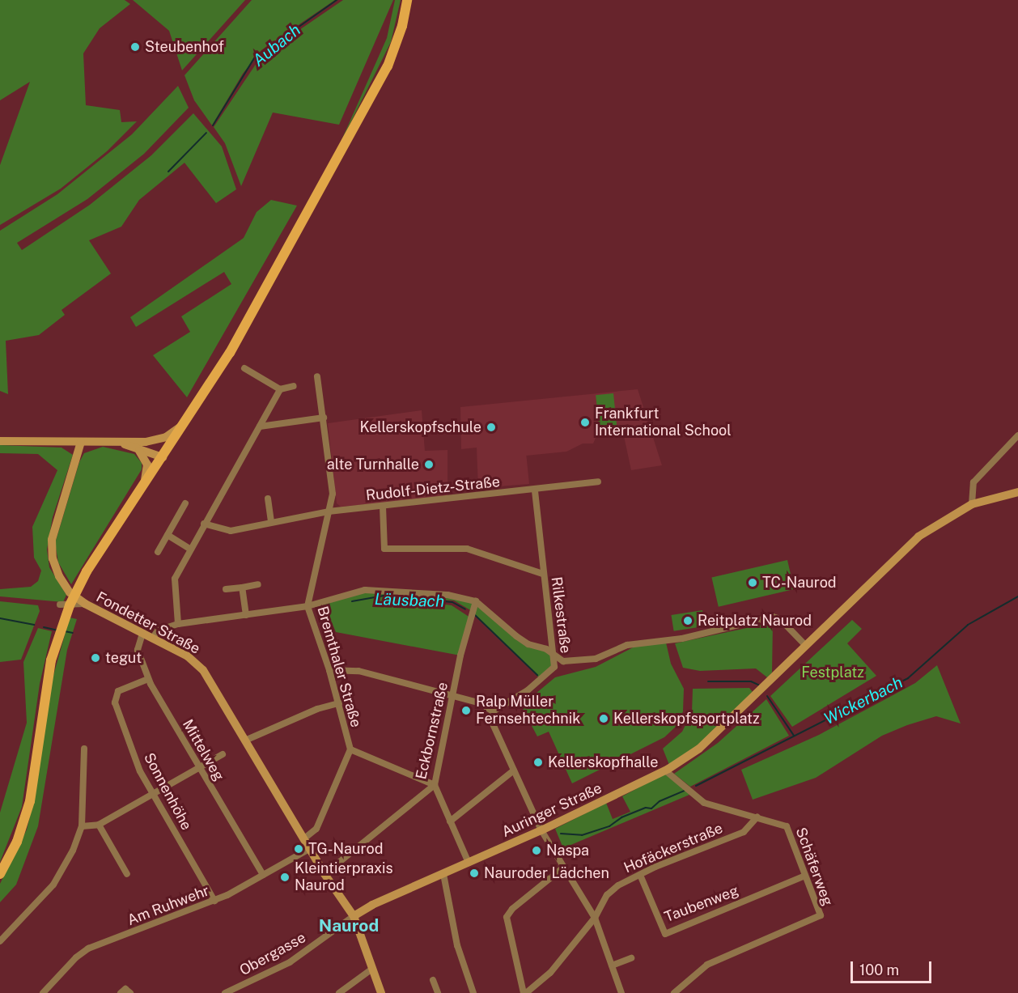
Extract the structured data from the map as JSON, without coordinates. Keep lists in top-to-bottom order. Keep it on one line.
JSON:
{"streets":{"street":["Rudolf-Dietz-Straße","Rilkestraße","Fondetter Straße","Bremthaler Straße","Eckbornstraße","Mittelweg","Sonnenhöhe","Auringer Straße","Hofäckerstraße","Schäferweg","Taubenweg","Am Ruhwehr","Obergasse"]},"crossings":[["Rudolf-Dietz-Straße","Rilkestraße"],["Rudolf-Dietz-Straße","Bremthaler Straße"],["Fondetter Straße","Bremthaler Straße"],["Fondetter Straße","Eckbornstraße"],["Fondetter Straße","Mittelweg"],["Fondetter Straße","Auringer Straße"],["Fondetter Straße","Am Ruhwehr"],["Fondetter Straße","Obergasse"],["Mittelweg","Sonnenhöhe"],["Mittelweg","Am Ruhwehr"],["Sonnenhöhe","Am Ruhwehr"],["Auringer Straße","Schäferweg"],["Auringer Straße","Obergasse"],["Hofäckerstraße","Schäferweg"],["Hofäckerstraße","Taubenweg"],["Schäferweg","Taubenweg"]],"districts":["Naurod"],"water":["Aubach","Läusbach","Wickerbach"],"parks":["Festplatz"],"places":["Steubenhof","Frankfurt International School","Kellerskopfschule","alte Turnhalle","TC-Naurod","Reitplatz Naurod","tegut","Ralp Müller Fernsehtechnik","Kellerskopfsportplatz","Kellerskopfhalle","TG-Naurod","Naspa","Nauroder Lädchen","Kleintierpraxis Naurod"],"scale_bar":"100 m"}
